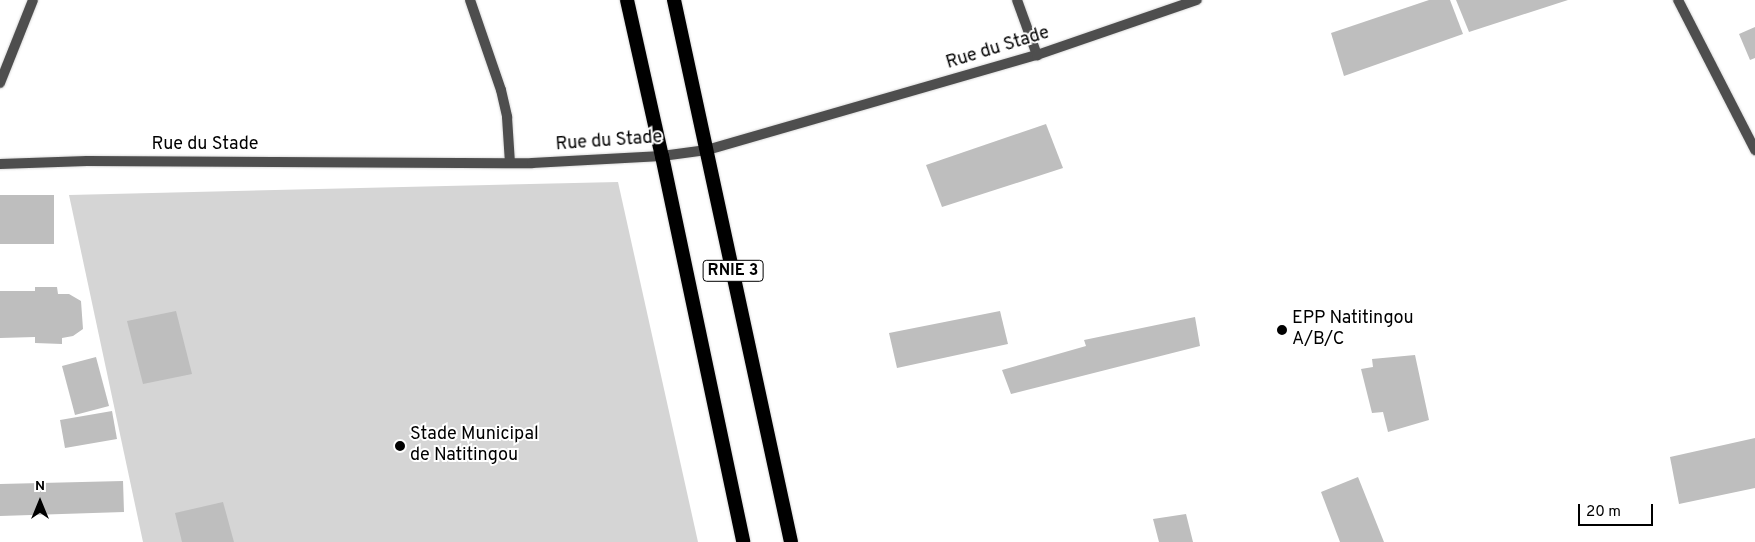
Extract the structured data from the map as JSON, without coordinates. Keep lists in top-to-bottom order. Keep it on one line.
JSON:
{"streets":{"highway":["RNIE 3"],"street":["Rue du Stade"]},"crossings":[["Rue du Stade","RNIE 3"]],"places":["EPP Natitingou A/B/C","Stade Municipal de Natitingou"],"scale_bar":"20 m","north":"top"}
